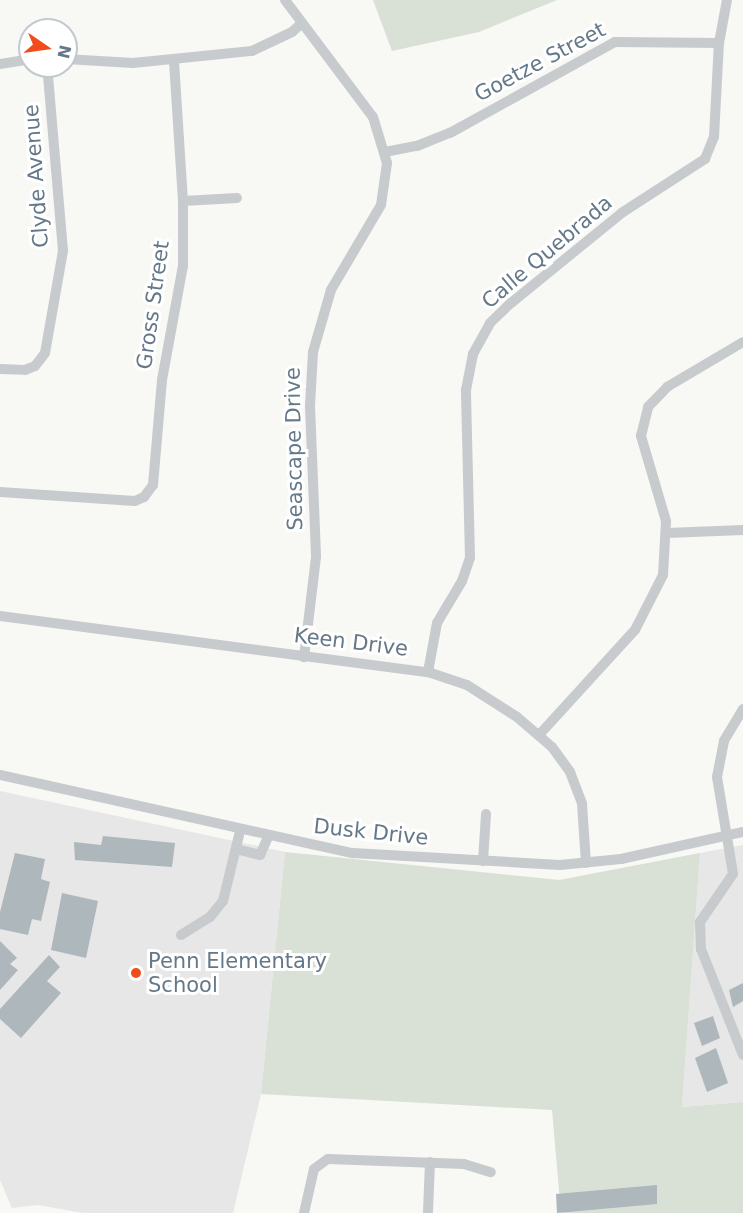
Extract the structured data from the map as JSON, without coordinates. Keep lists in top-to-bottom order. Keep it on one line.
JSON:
{"streets":{"street":["Goetze Street","Clyde Avenue","Calle Quebrada","Gross Street","Seascape Drive","Keen Drive","Dusk Drive"]},"crossings":[["Goetze Street","Calle Quebrada"],["Goetze Street","Seascape Drive"],["Calle Quebrada","Keen Drive"],["Seascape Drive","Keen Drive"],["Keen Drive","Dusk Drive"]],"places":["Penn Elementary School"],"north":"right"}
